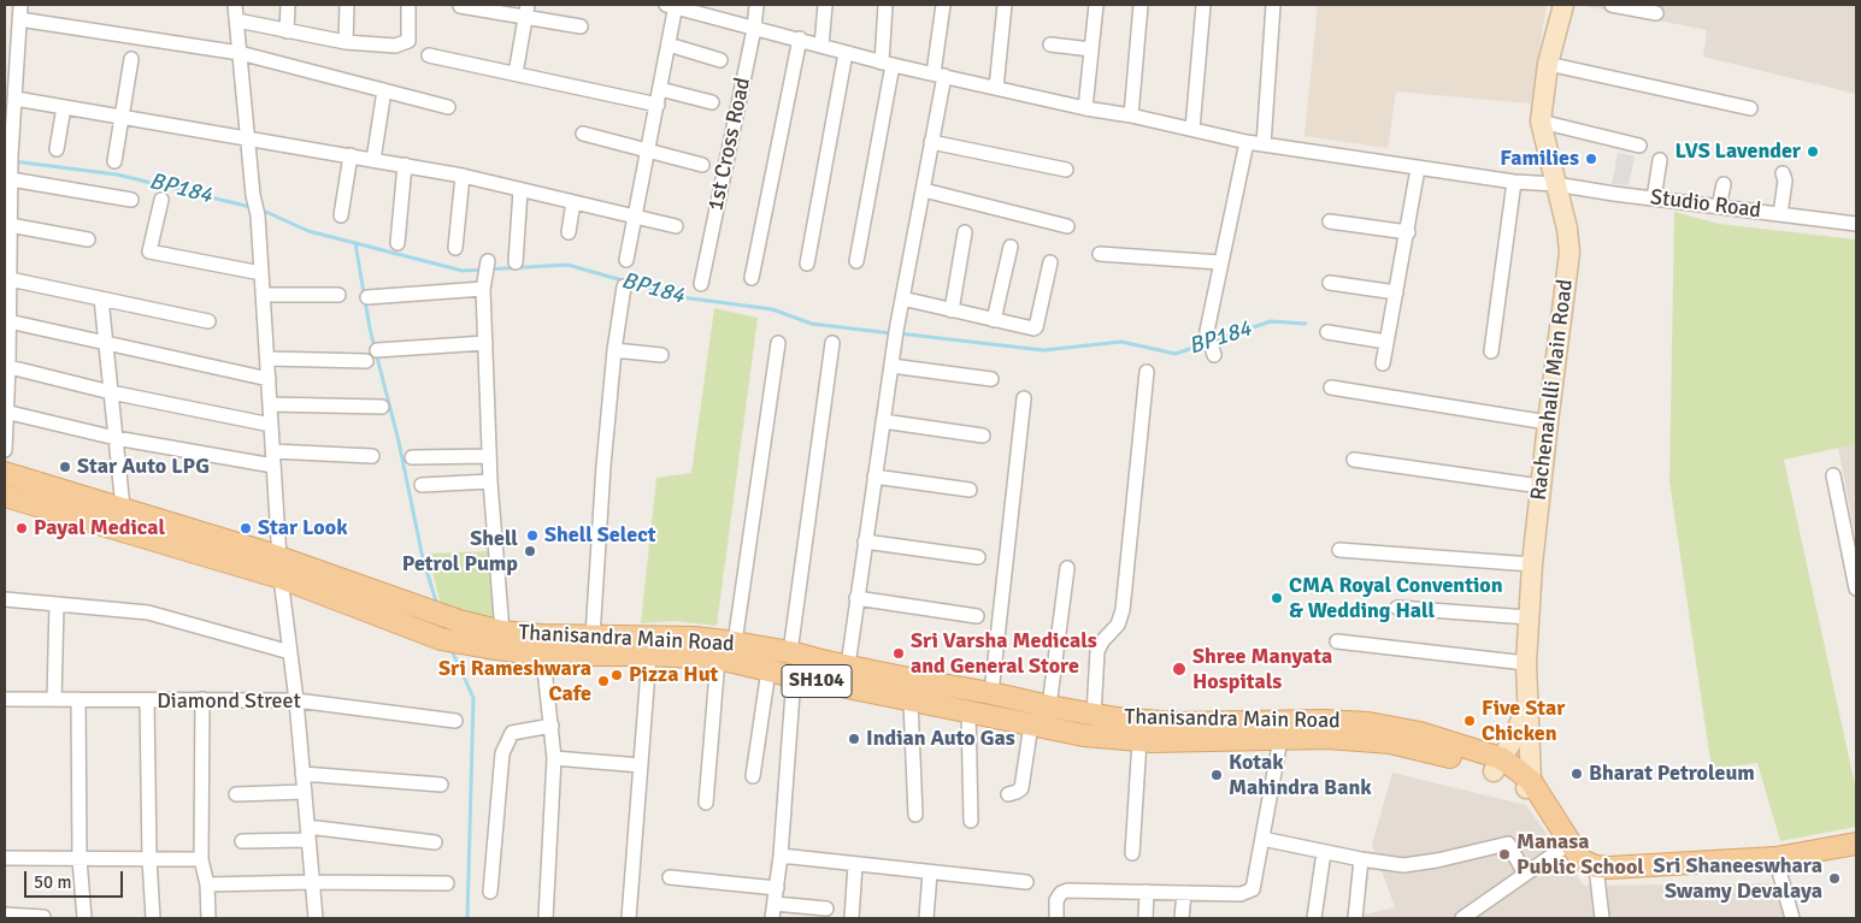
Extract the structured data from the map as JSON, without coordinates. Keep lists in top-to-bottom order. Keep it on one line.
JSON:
{"streets":{"main road":["Thanisandra Main Road","SH104"],"street":["1st Cross Road","Studio Road","Rachenahalli Main Road","Diamond Street"]},"crossings":[["1st Cross Road","Studio Road"],["Studio Road","Rachenahalli Main Road"],["Rachenahalli Main Road","Thanisandra Main Road"]],"water":["BP184"],"places":["LVS Lavender","Families","Star Auto LPG","Payal Medical","Star Look","Shell Select","Shell Petrol Pump","CMA Royal Convention & Wedding Hall","Sri Varsha Medicals and General Store","Shree Manyata Hospitals","Pizza Hut","Sri Rameshwara Cafe","Five Star Chicken","Indian Auto Gas","Bharat Petroleum","Kotak Mahindra Bank","Manasa Public School","Sri Shaneeswhara Swamy Devalaya"],"scale_bar":"50 m"}
